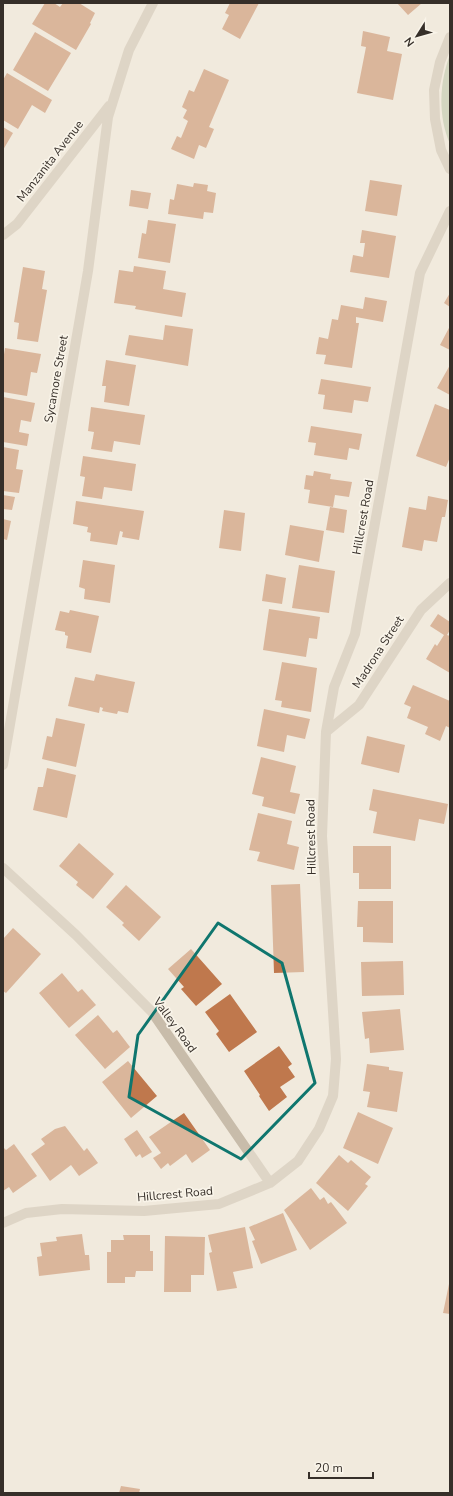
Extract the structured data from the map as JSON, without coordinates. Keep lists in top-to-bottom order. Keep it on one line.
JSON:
{"streets":{"street":["Manzanita Avenue","Sycamore Street","Hillcrest Road","Madrona Street","Valley Road"]},"crossings":[["Manzanita Avenue","Sycamore Street"],["Hillcrest Road","Madrona Street"],["Hillcrest Road","Valley Road"]],"scale_bar":"20 m","north":"bottom left"}
